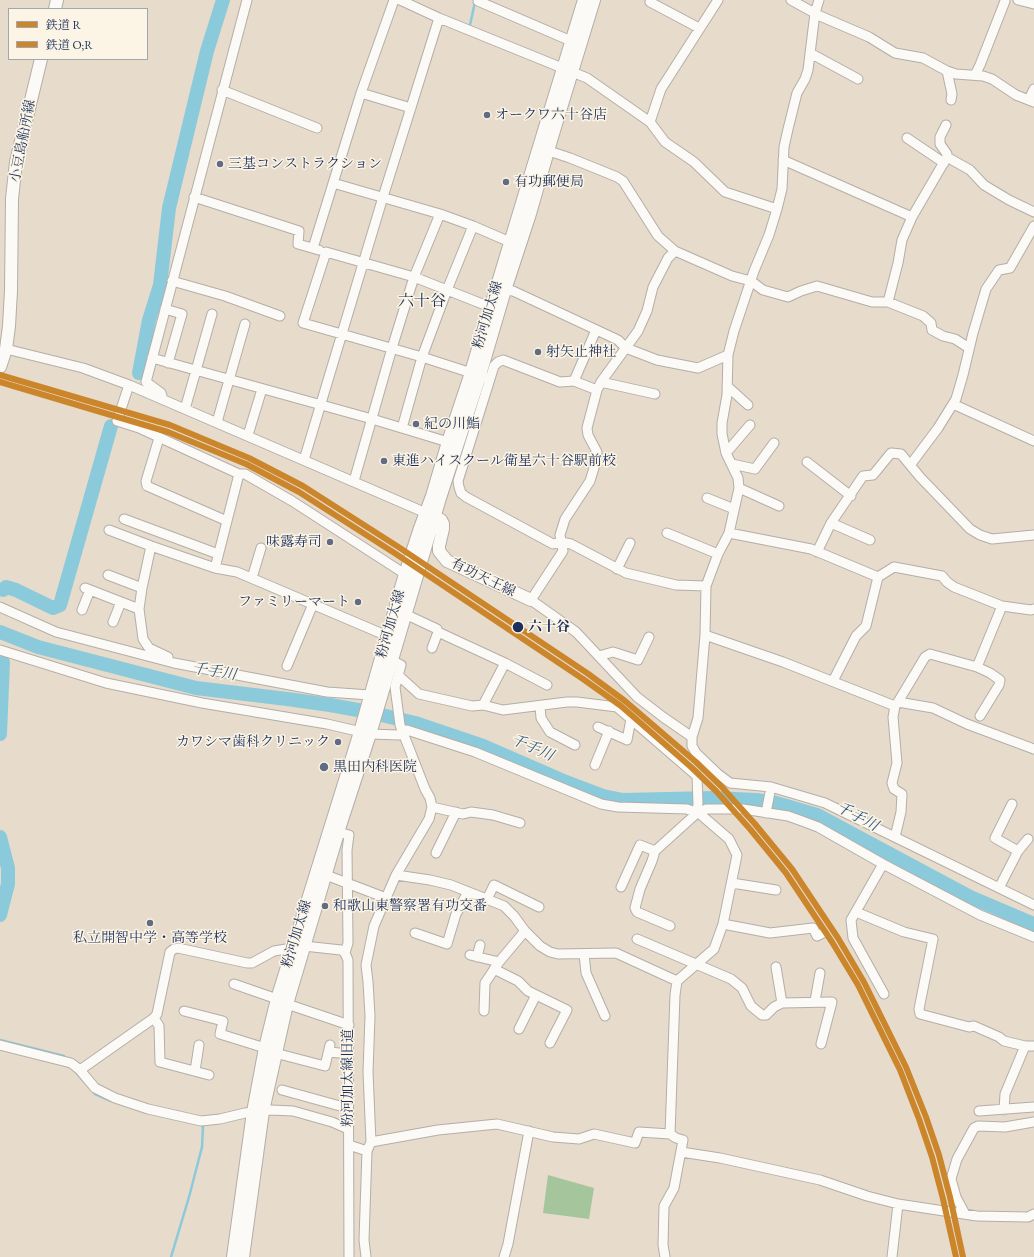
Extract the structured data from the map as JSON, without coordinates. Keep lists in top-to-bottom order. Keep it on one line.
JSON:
{"streets":{"main road":["小豆島船所線","粉河加太線","有功天王線"],"street":["粉河加太線旧道"]},"crossings":[["粉河加太線","有功天王線"],["粉河加太線","粉河加太線旧道"]],"districts":["六十谷"],"water":["千手川"],"places":["オークワ六十谷店","三基コンストラクション","有功郵便局","射矢止神社","紀の川鮨","東進ハイスクール衛星六十谷駅前校","味露寿司","ファミリーマート","六十谷","カワシマ歯科クリニック","黒田内科医院","和歌山東警察署有功交番","私立開智中学・高等学校"],"lines":["rail line R","rail line O;R"],"legend":["鉄道 R","鉄道 O;R"]}
